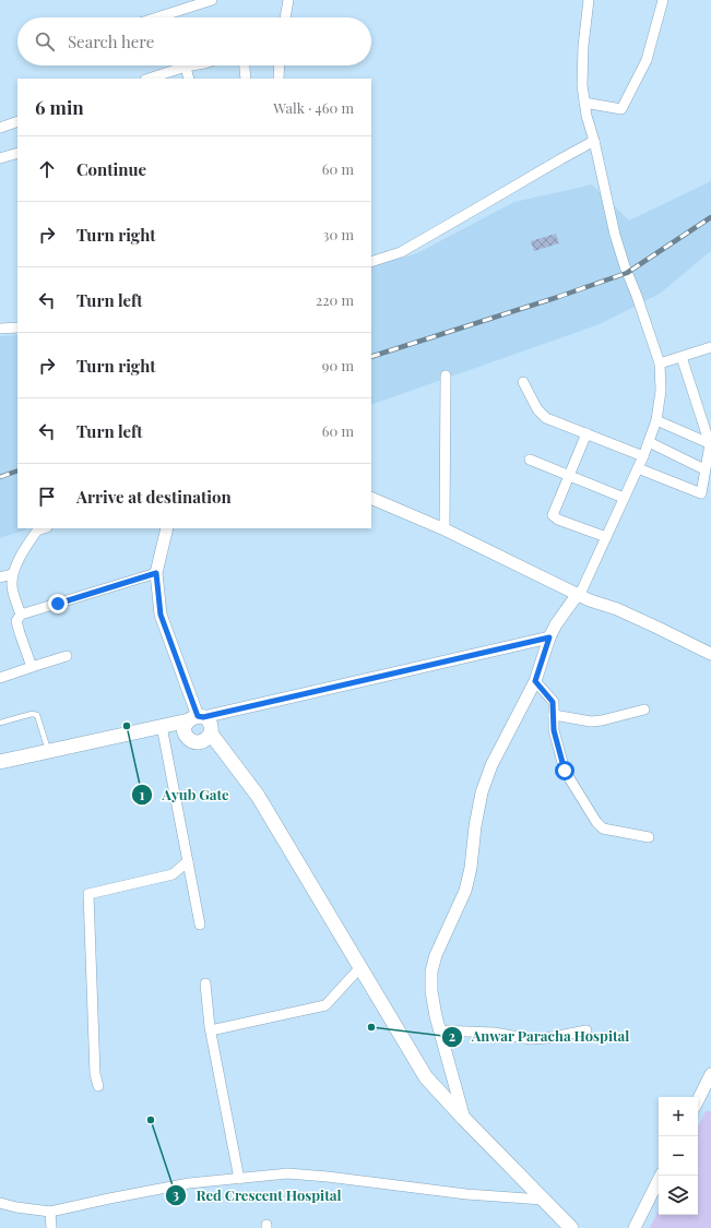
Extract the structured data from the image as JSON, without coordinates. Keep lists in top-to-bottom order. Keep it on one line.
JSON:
{"places":["Ayub Gate","Anwar Paracha Hospital","Red Crescent Hospital"],"page":{"search":"Search here","heading":["6 min","Walk · 460 m"],"list":[["Continue","60 m"],["Turn right","30 m"],["Turn left","220 m"],["Turn right","90 m"],["Turn left","60 m"],"Arrive at destination"],"map_buttons":["+","−"]}}
